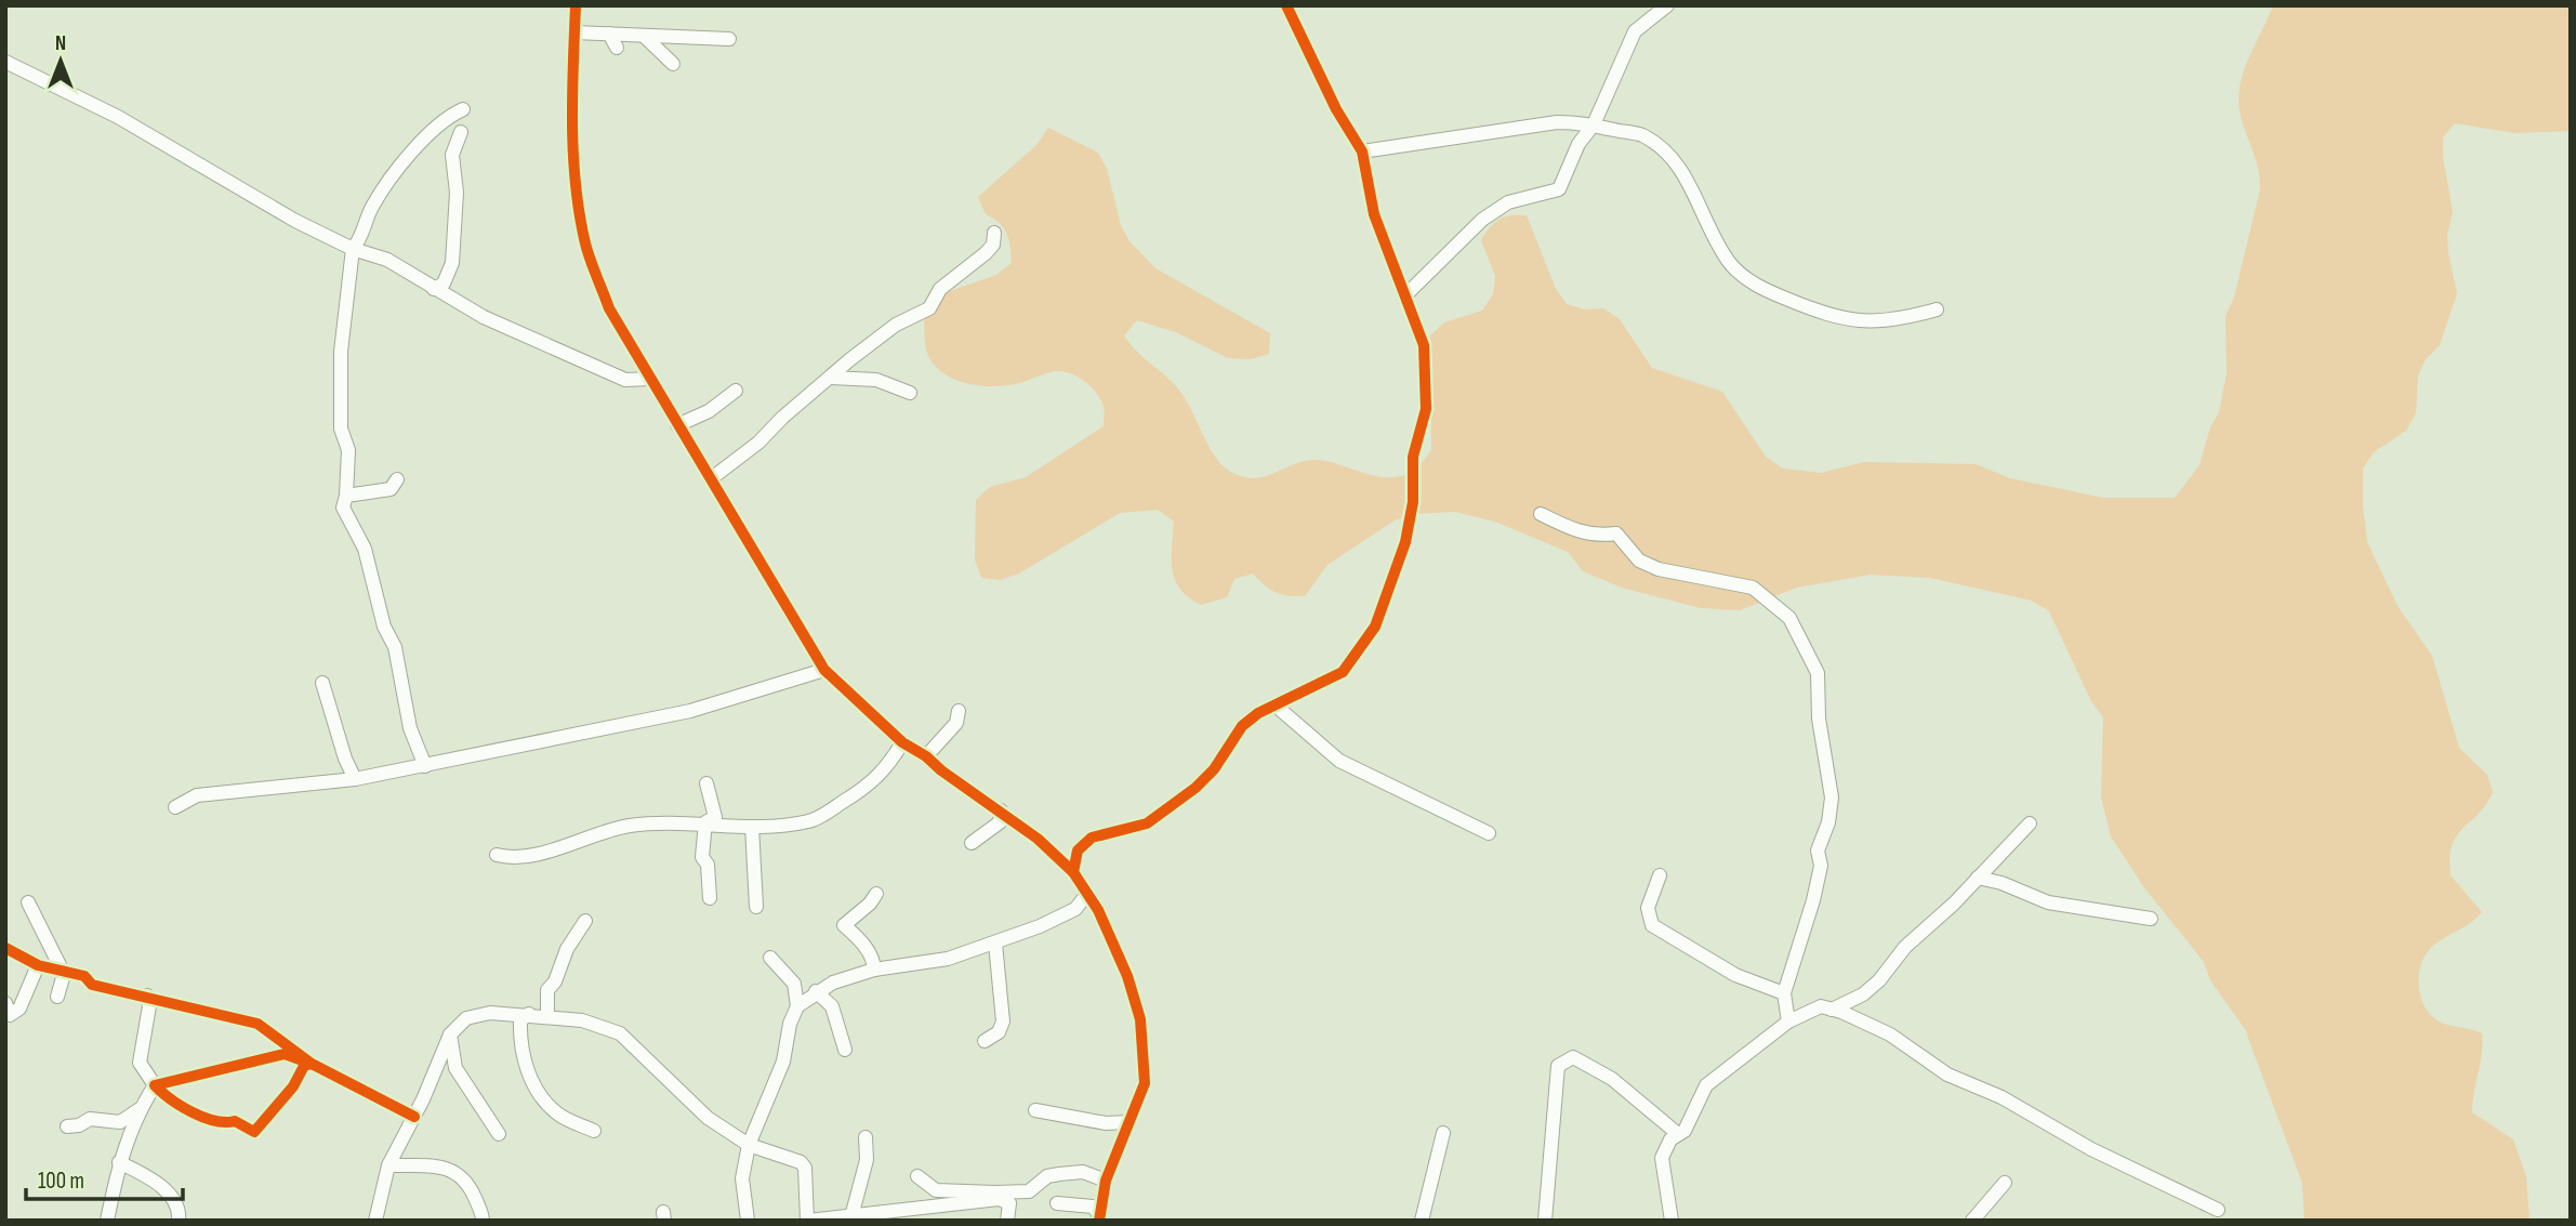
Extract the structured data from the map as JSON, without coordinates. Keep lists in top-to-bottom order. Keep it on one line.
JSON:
{"scale_bar":"100 m","north":"top"}
